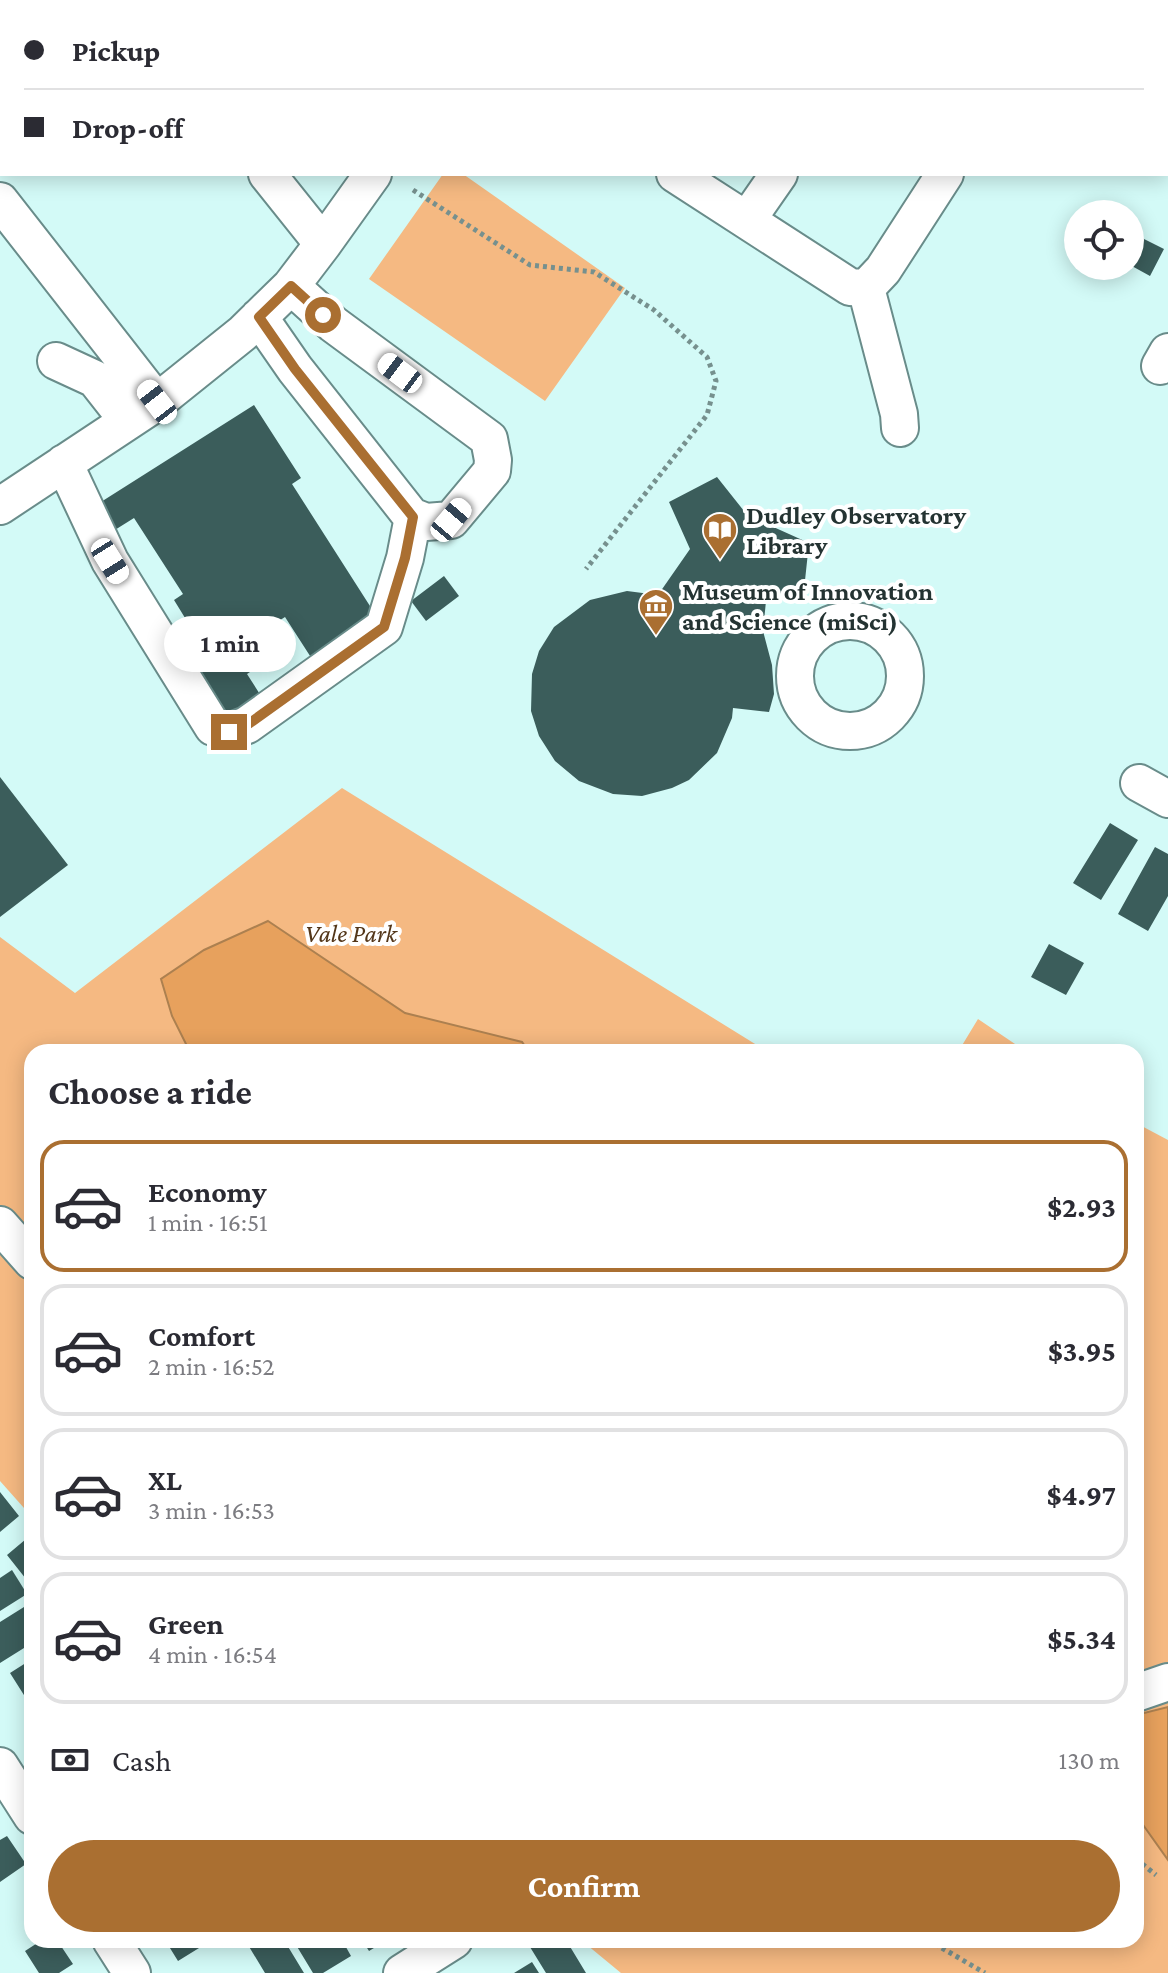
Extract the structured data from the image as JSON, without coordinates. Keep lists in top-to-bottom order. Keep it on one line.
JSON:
{"parks":["Vale Park"],"places":{"library":["Dudley Observatory Library"],"museum":["Museum of Innovation and Science (miSci)"]},"page":{"banner":["Pickup","Drop-off"],"bubble":"1 min","heading":"Choose a ride","list":[{"name":"Economy","note":"1 min · 16:51","value":"$2.93"},{"name":"Comfort","note":"2 min · 16:52","value":"$3.95"},{"name":"XL","note":"3 min · 16:53","value":"$4.97"},{"name":"Green","note":"4 min · 16:54","value":"$5.34"}],"pay":["Cash","130 m"],"buttons":"Confirm"}}
